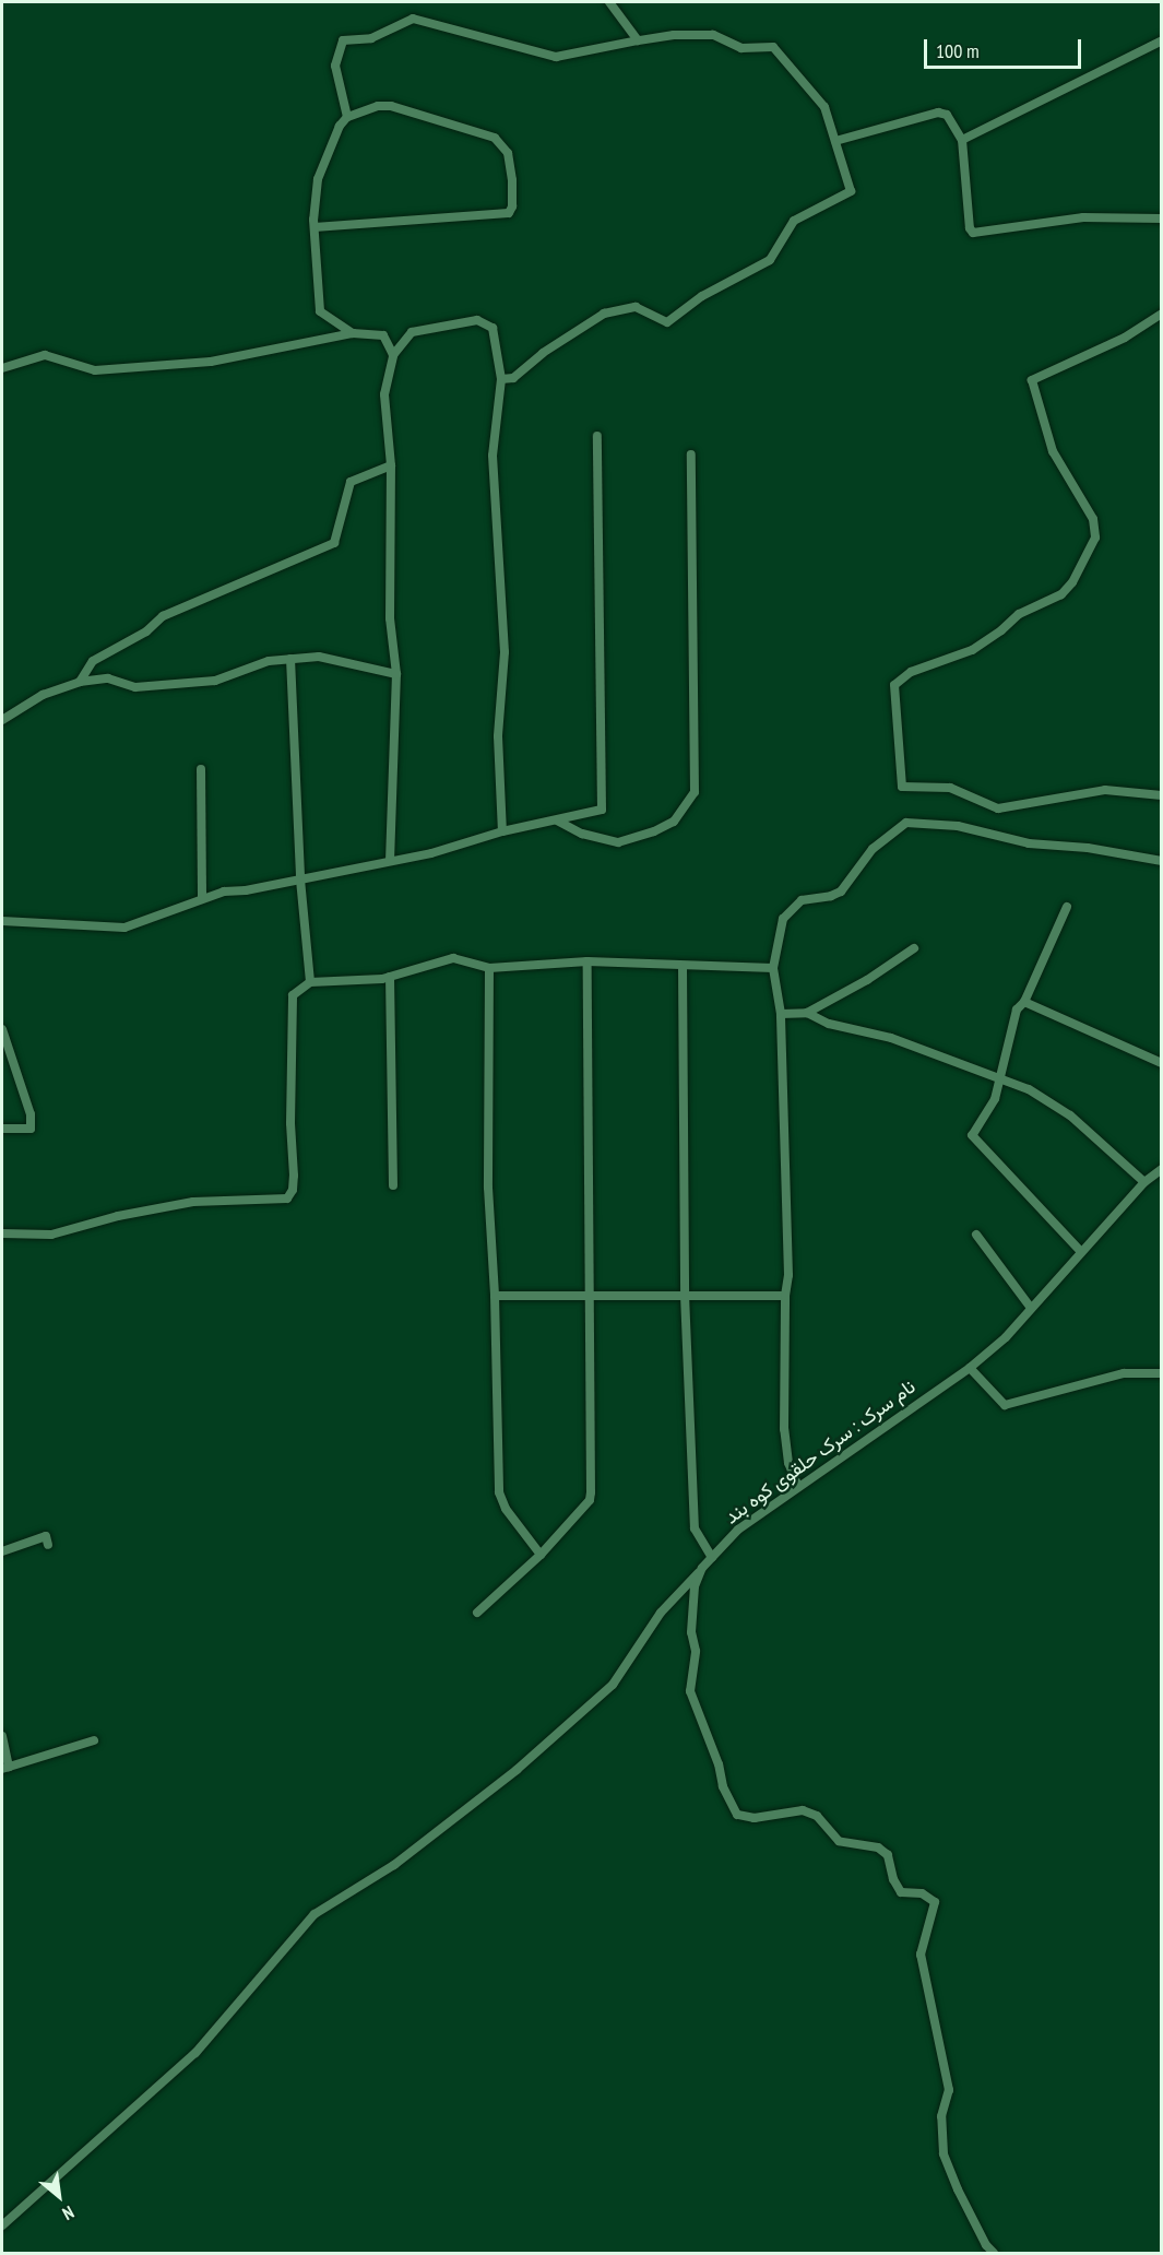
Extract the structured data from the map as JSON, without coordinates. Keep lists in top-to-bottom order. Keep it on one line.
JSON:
{"streets":{"street":["نام سرک : سرک حلقوی کوه بند"]},"scale_bar":"100 m","north":"bottom right"}
